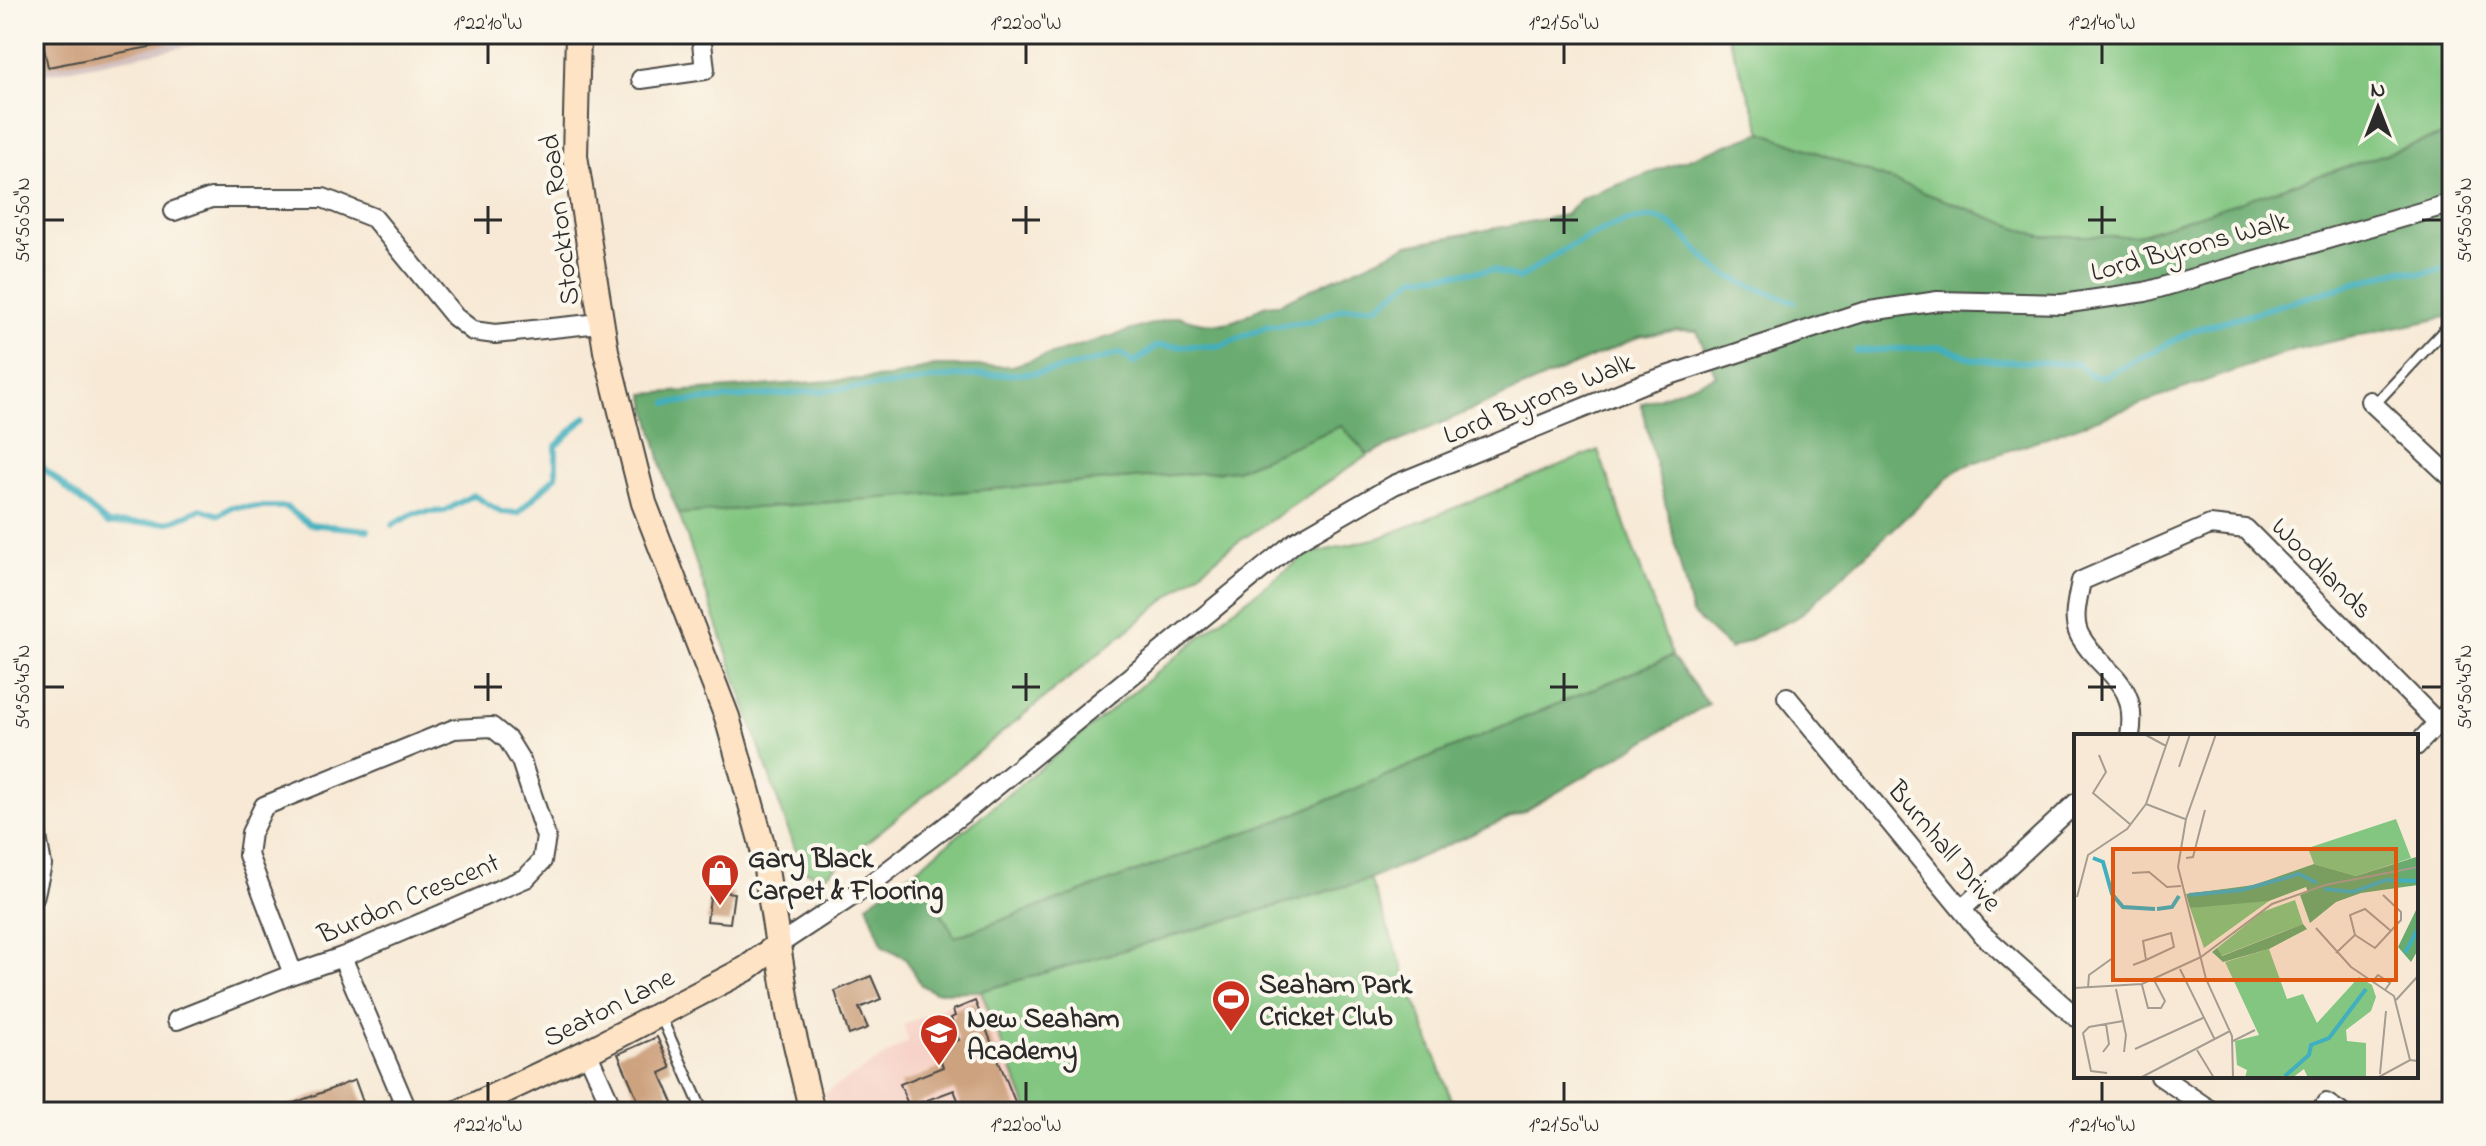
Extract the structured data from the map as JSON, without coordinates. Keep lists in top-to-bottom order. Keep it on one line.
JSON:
{"streets":{"main road":["Stockton Road","Seaton Lane"],"street":["Lord Byrons Walk","Woodlands","Burnhall Drive","Burdon Crescent"]},"crossings":[["Stockton Road","Lord Byrons Walk"],["Stockton Road","Seaton Lane"],["Lord Byrons Walk","Seaton Lane"]],"places":{"shop":["Gary Black Carpet & Flooring"],"sports":["Seaham Park Cricket Club"],"school or university":["New Seaham Academy"]},"north":"top","coordinates":["1°22'10\"W","1°22'00\"W","1°21'50\"W","1°21'40\"W","54°50'50\"N","54°50'45\"N"]}
